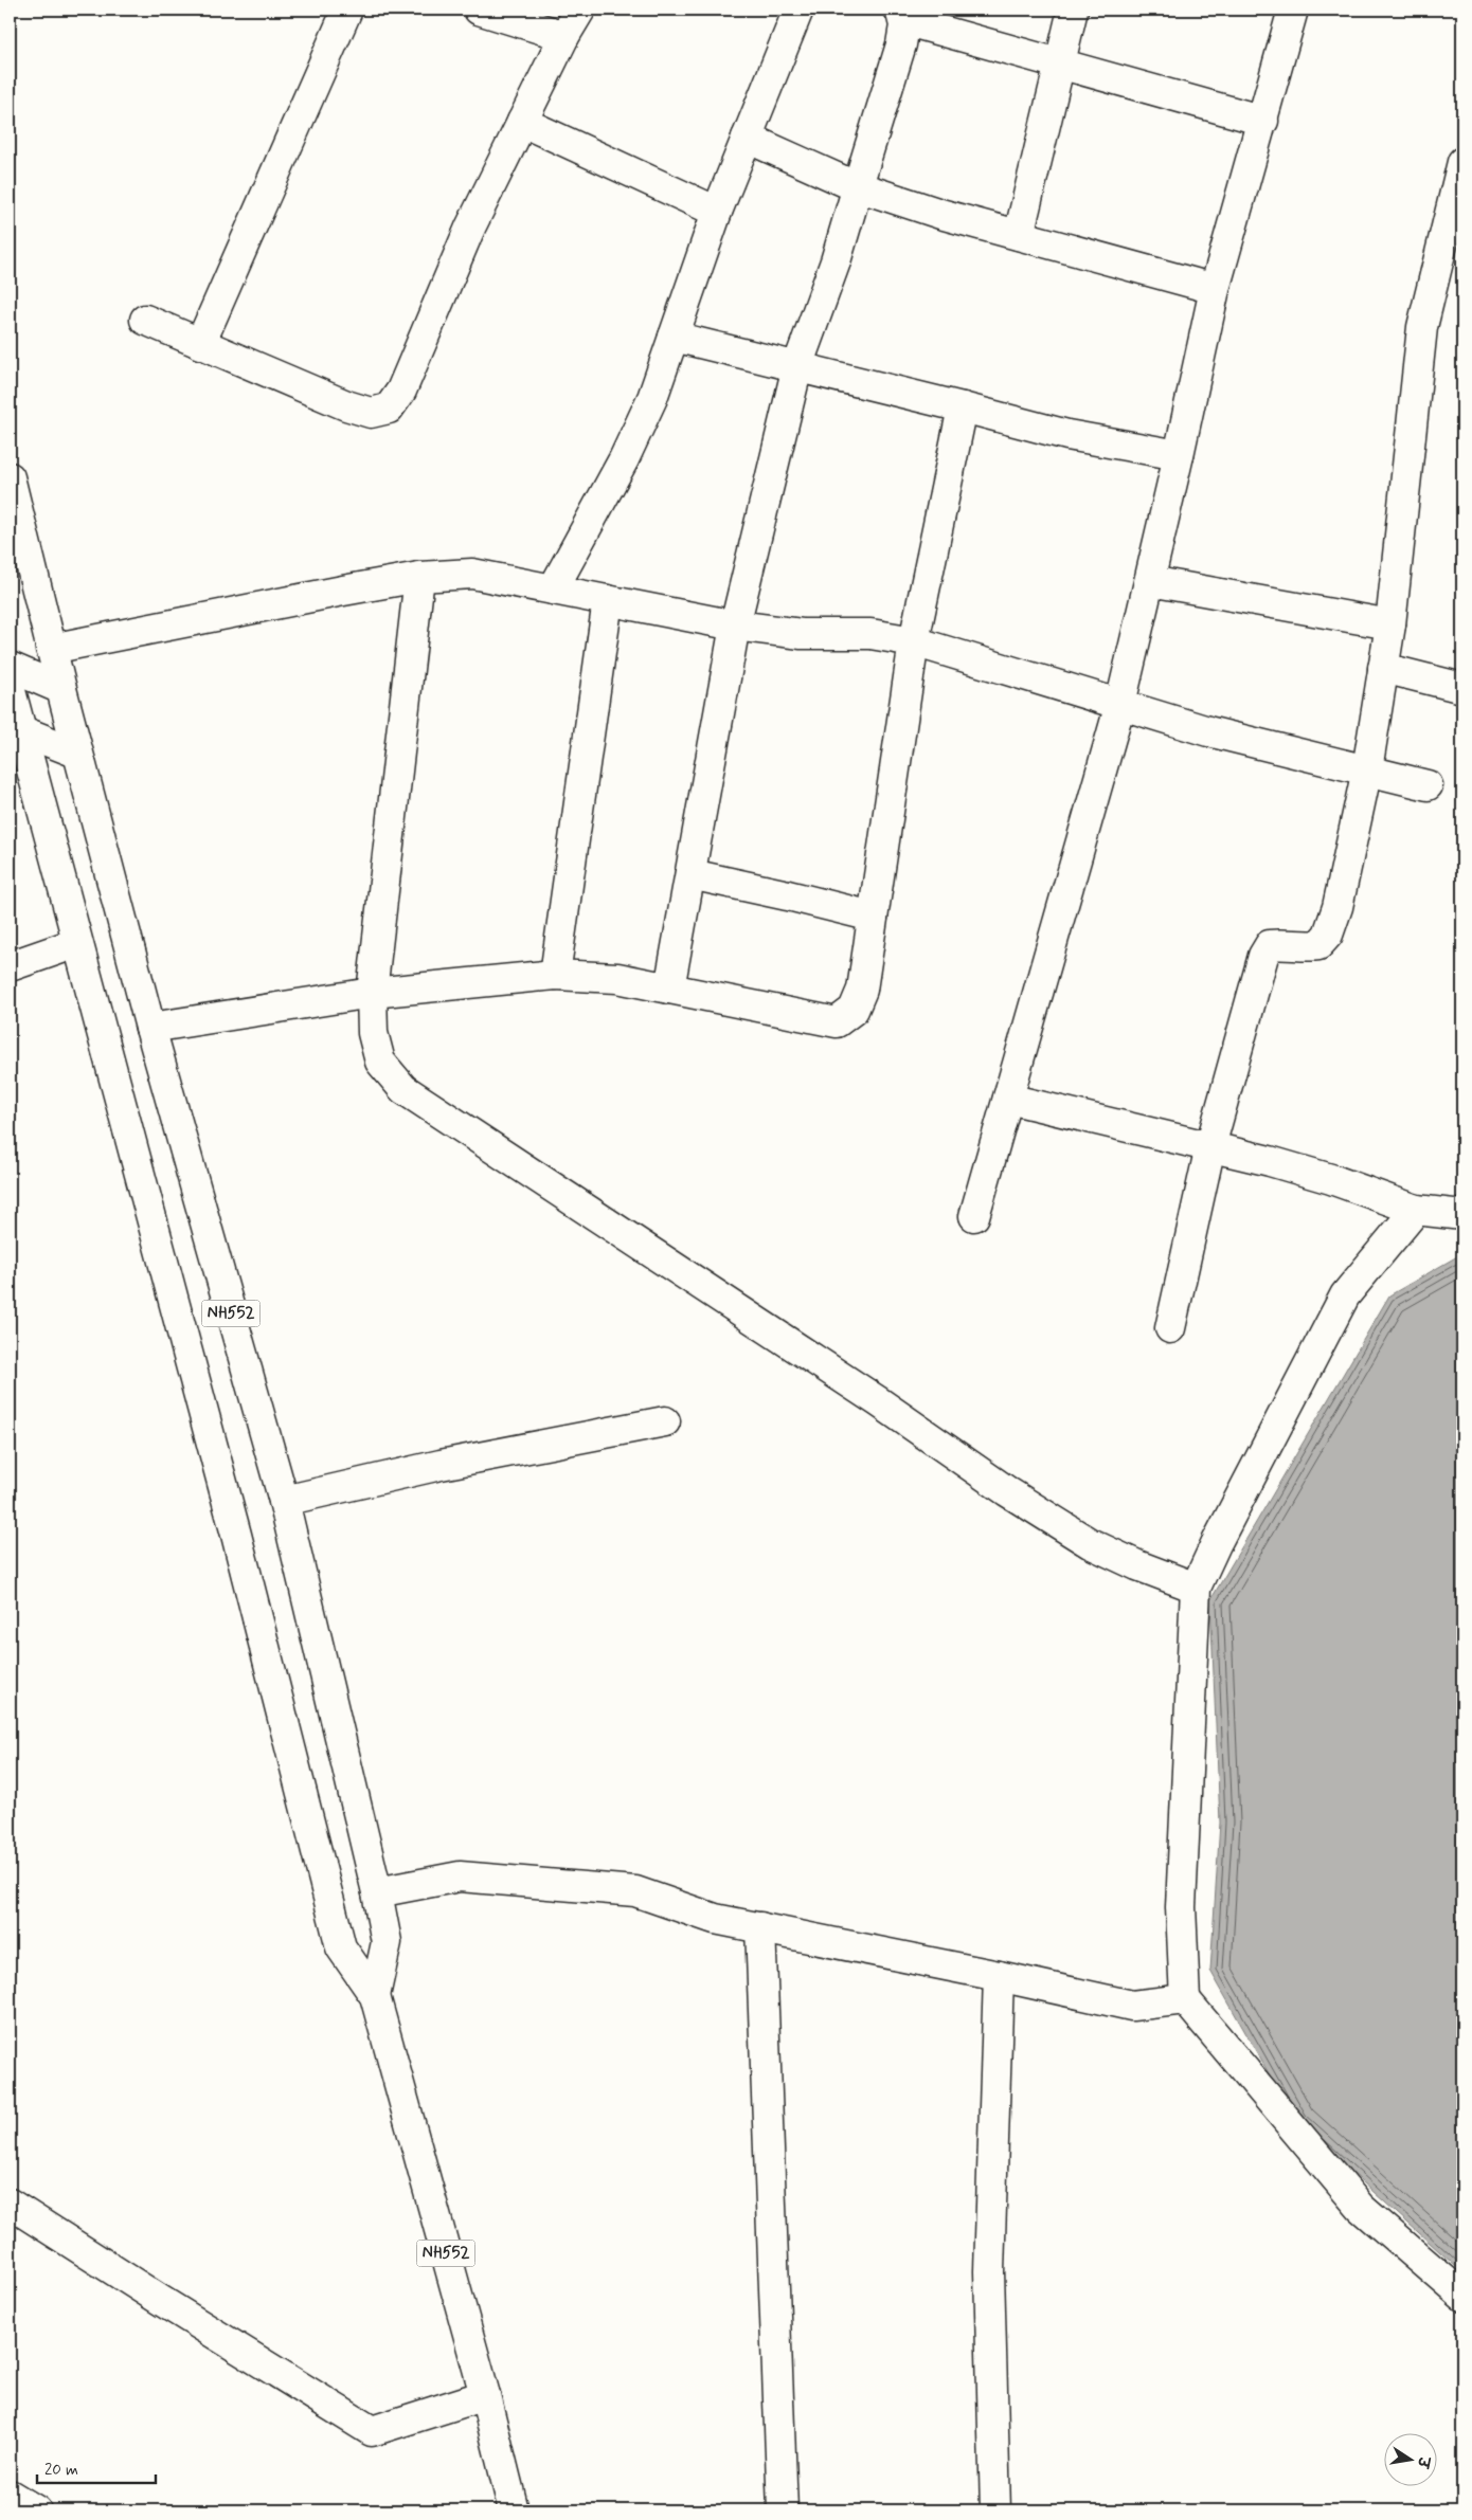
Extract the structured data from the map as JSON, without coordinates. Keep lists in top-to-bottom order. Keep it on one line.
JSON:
{"streets":{"main road":["NH552"]},"scale_bar":"20 m","north":"right"}
